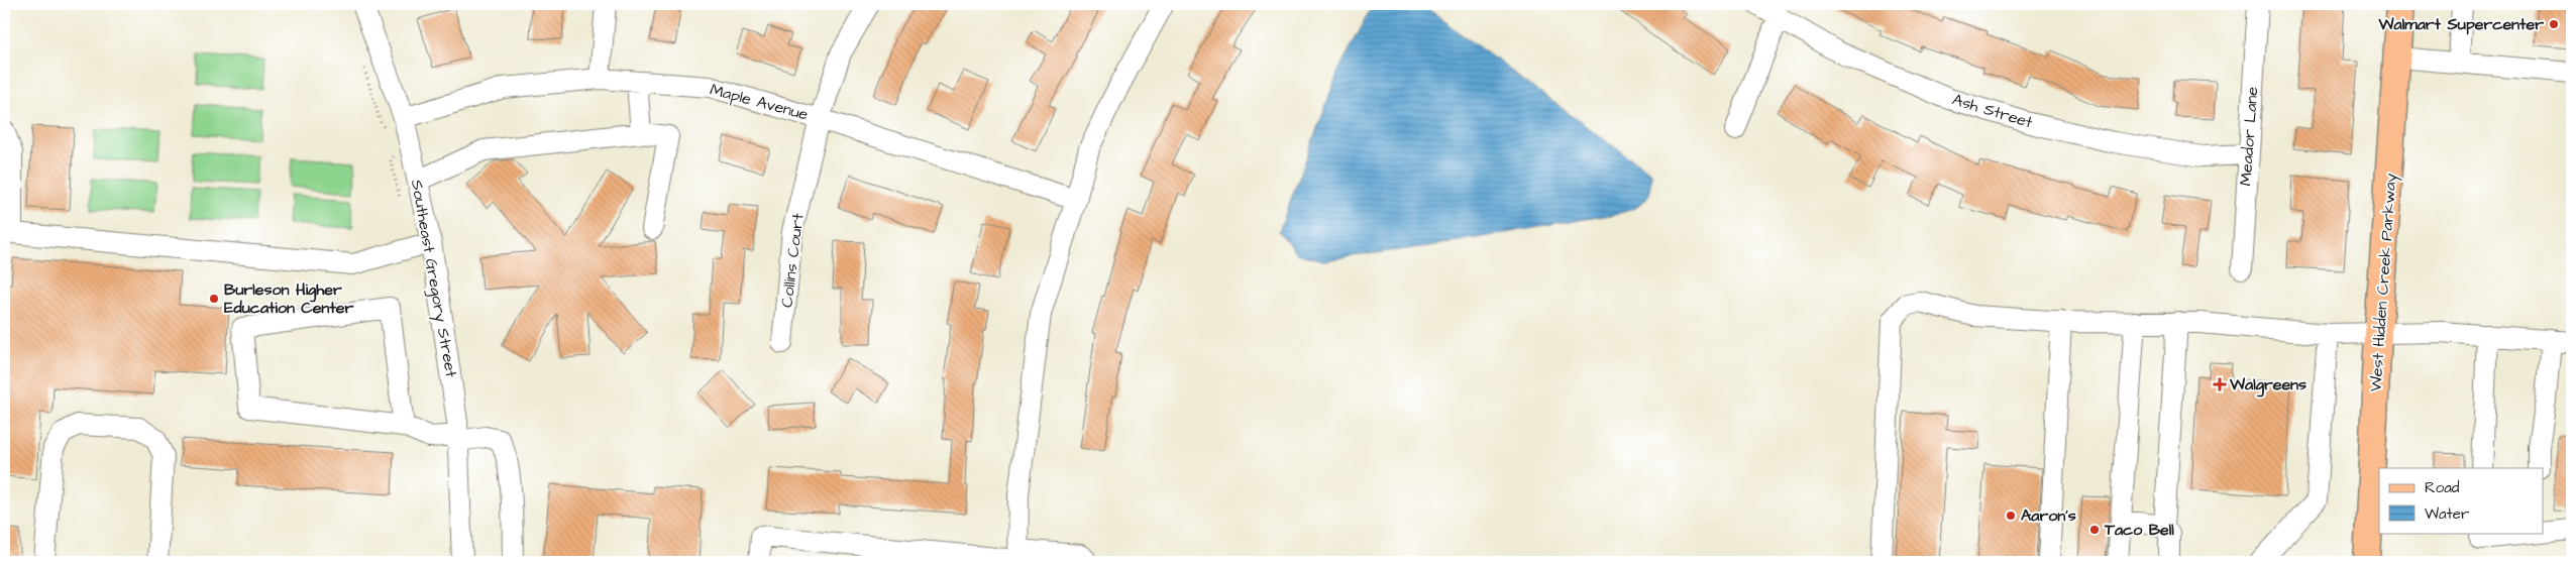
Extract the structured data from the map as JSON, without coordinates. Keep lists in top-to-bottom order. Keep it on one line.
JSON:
{"streets":{"main road":["West Hidden Creek Parkway"],"street":["Maple Avenue","Ash Street","Meador Lane","Collins Court","Southeast Gregory Street"]},"crossings":[["Maple Avenue","Collins Court"],["Maple Avenue","Southeast Gregory Street"],["Ash Street","Meador Lane"]],"places":{"other":["Walmart Supercenter","Burleson Higher Education Center","Aaron's","Taco Bell"],"health":["Walgreens"]},"legend":["Road","Water"]}
